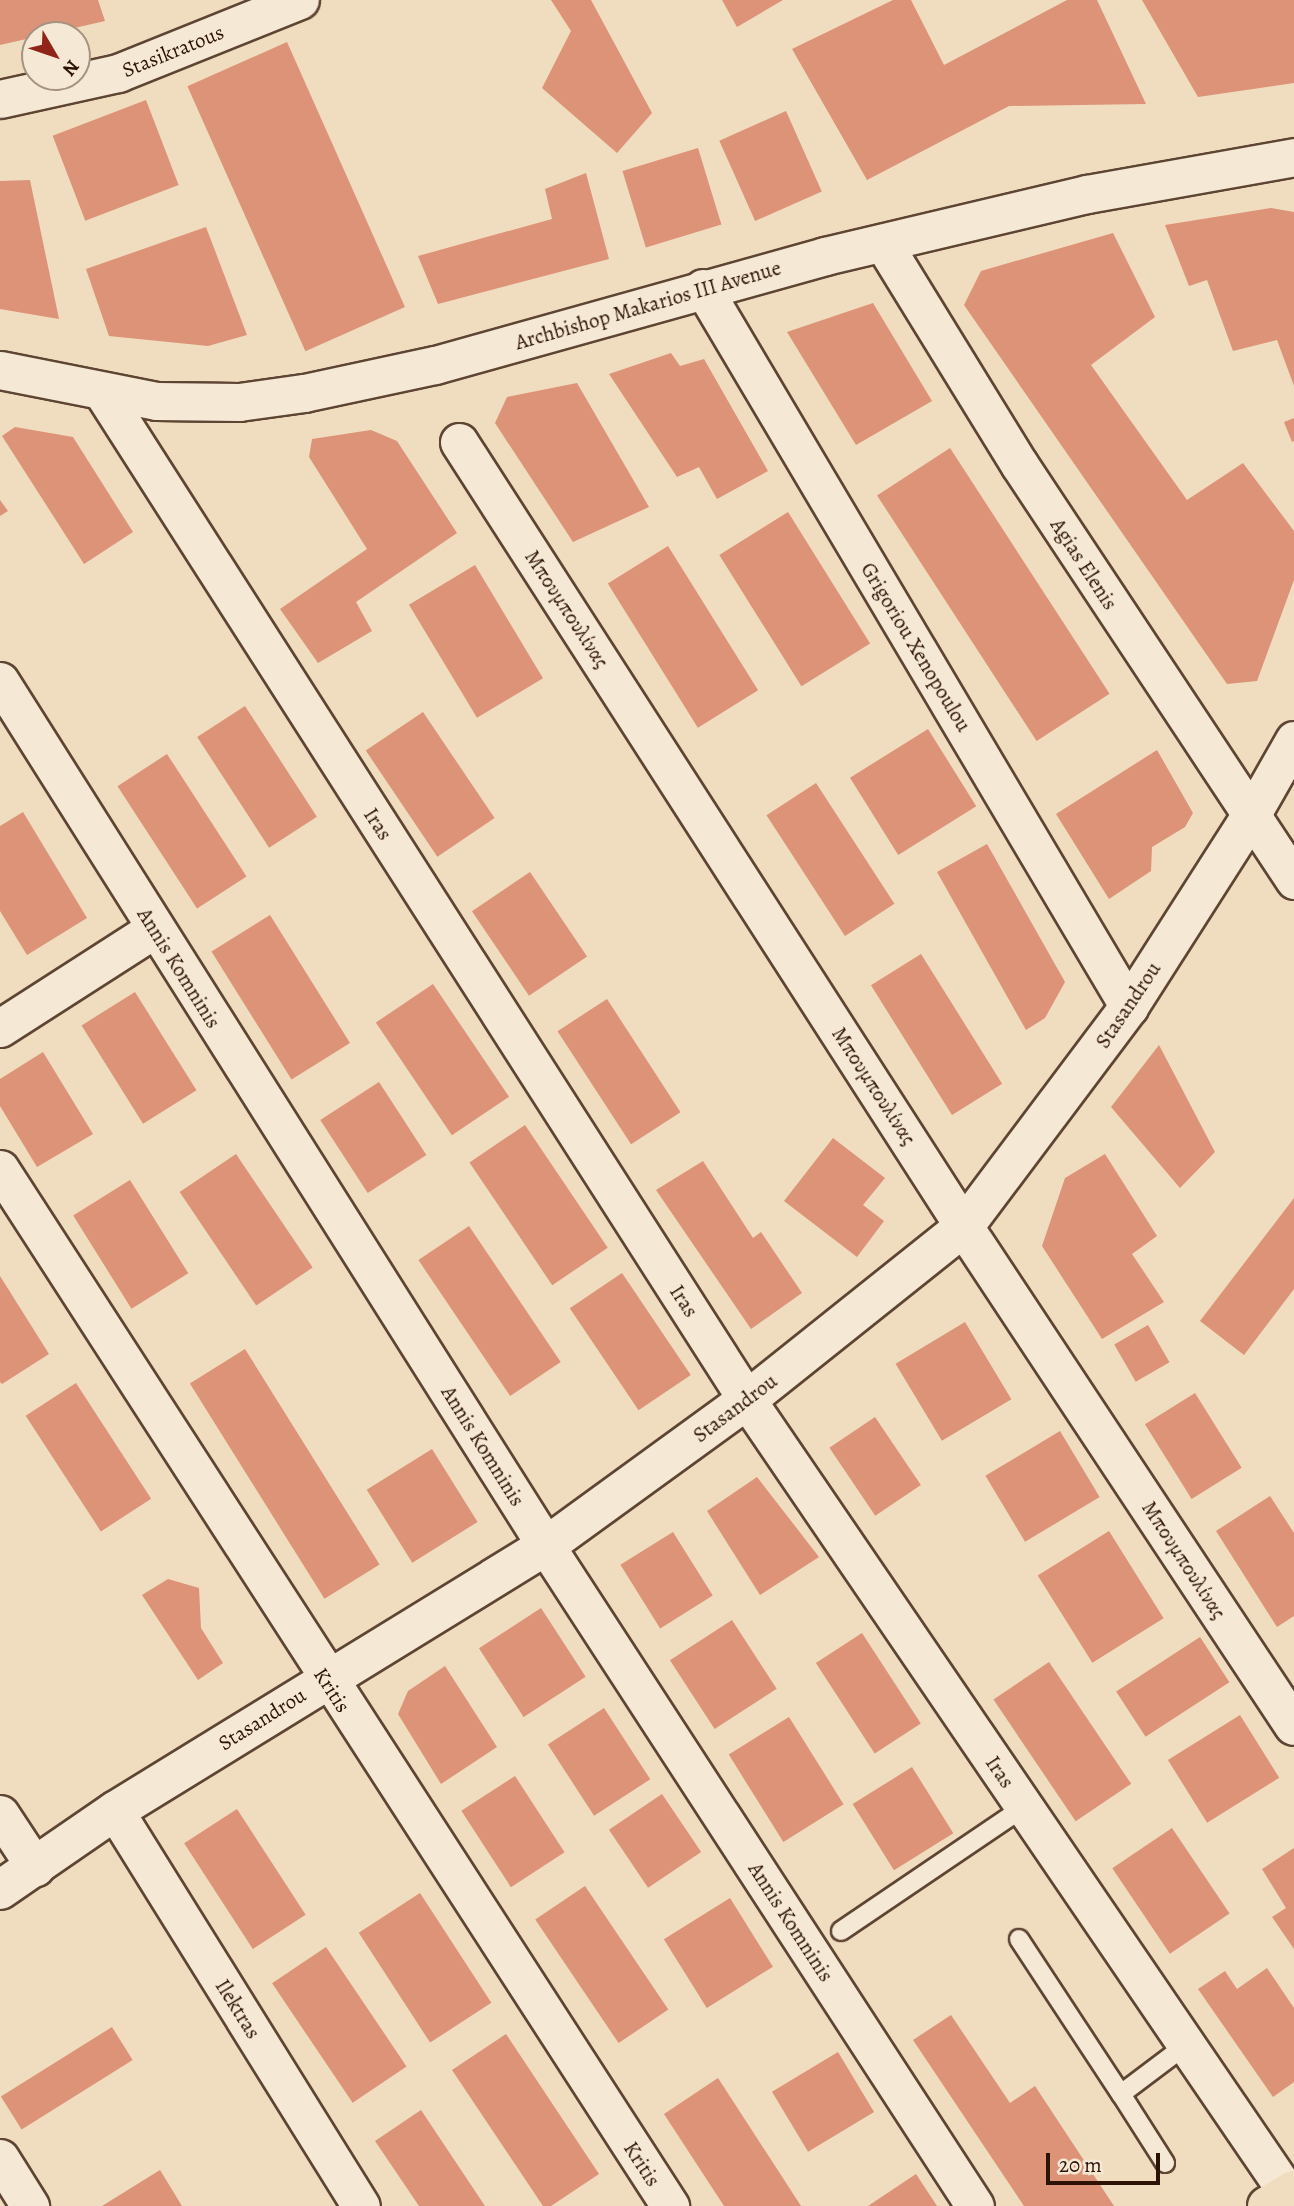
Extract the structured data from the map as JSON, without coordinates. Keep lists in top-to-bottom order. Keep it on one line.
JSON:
{"streets":{"street":["Stasikratous","Archbishop Makarios III Avenue","Agias Elenis","Μπουμπουλίνας","Grigoriou Xenopoulou","Iras","Annis Komninis","Stasandrou","Kritis","Ilektras"]},"crossings":[["Archbishop Makarios III Avenue","Agias Elenis"],["Archbishop Makarios III Avenue","Grigoriou Xenopoulou"],["Archbishop Makarios III Avenue","Iras"],["Agias Elenis","Stasandrou"],["Μπουμπουλίνας","Stasandrou"],["Grigoriou Xenopoulou","Stasandrou"],["Iras","Stasandrou"],["Annis Komninis","Stasandrou"],["Stasandrou","Kritis"],["Stasandrou","Ilektras"]],"scale_bar":"20 m","north":"bottom right"}
